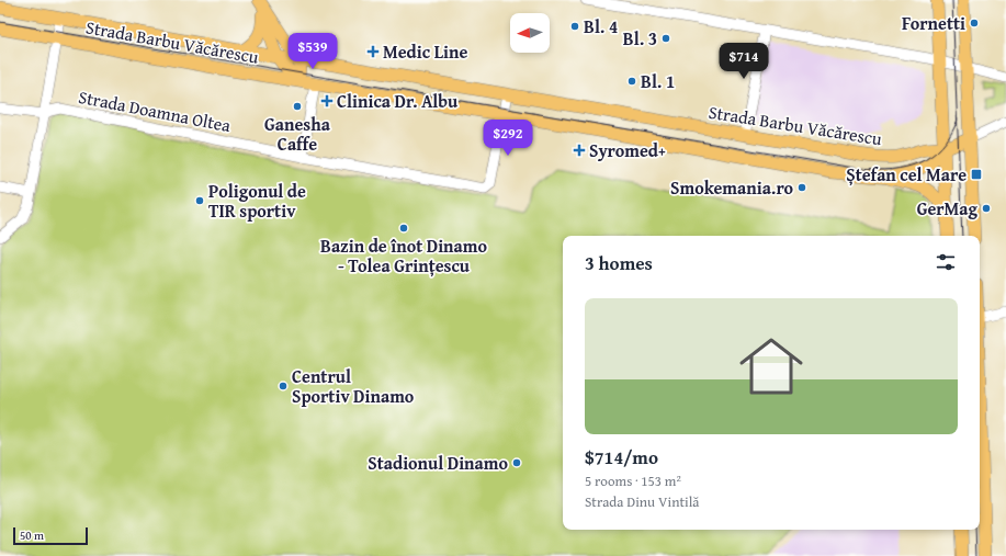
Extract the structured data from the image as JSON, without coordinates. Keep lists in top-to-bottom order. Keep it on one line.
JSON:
{"streets":{"main road":["Strada Barbu Văcărescu"],"street":["Strada Doamna Oltea"]},"crossings":[["Strada Barbu Văcărescu","Strada Doamna Oltea"]],"places":{"other":["Fornetti","Bl. 4","Bl. 3","Bl. 1","Ganesha Caffe","Smokemania.ro","Poligonul de TIR sportiv","GerMag","Bazin de înot Dinamo - Tolea Grințescu","Centrul Sportiv Dinamo","Stadionul Dinamo"],"health":["Medic Line","Clinica Dr. Albu","Syromed+"],"transit":["Ștefan cel Mare"]},"scale_bar":"50 m","north":"left","page":{"price":["$539","$714","$292"],"heading":"3 homes","list":[{"name":"$714/mo","note":"5 rooms · 153 m² · Strada Dinu Vintilă"}],"scale":"50 m"}}
